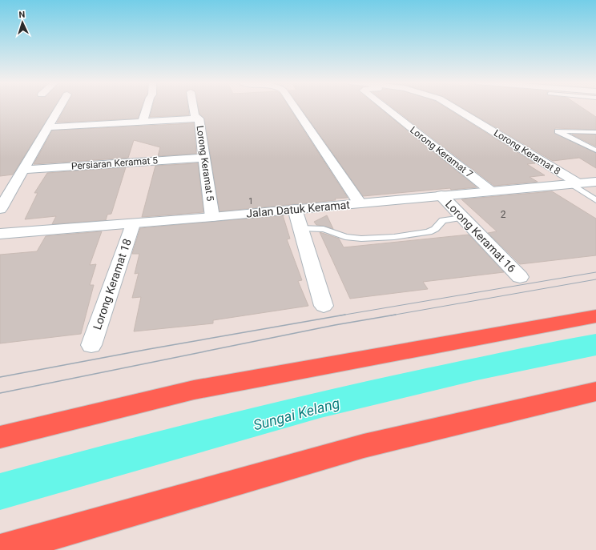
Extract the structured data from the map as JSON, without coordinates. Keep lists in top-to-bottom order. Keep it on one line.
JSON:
{"streets":{"street":["Lorong Keramat 7","Lorong Keramat 8","Persiaran Keramat 5","Lorong Keramat 5","Jalan Datuk Keramat","Lorong Keramat 16","Lorong Keramat 18"]},"crossings":[["Lorong Keramat 7","Jalan Datuk Keramat"],["Lorong Keramat 8","Jalan Datuk Keramat"],["Persiaran Keramat 5","Lorong Keramat 5"],["Lorong Keramat 5","Jalan Datuk Keramat"],["Jalan Datuk Keramat","Lorong Keramat 16"],["Jalan Datuk Keramat","Lorong Keramat 18"]],"water":["Sungai Kelang"],"house_numbers":["1","2"],"north":"top"}
